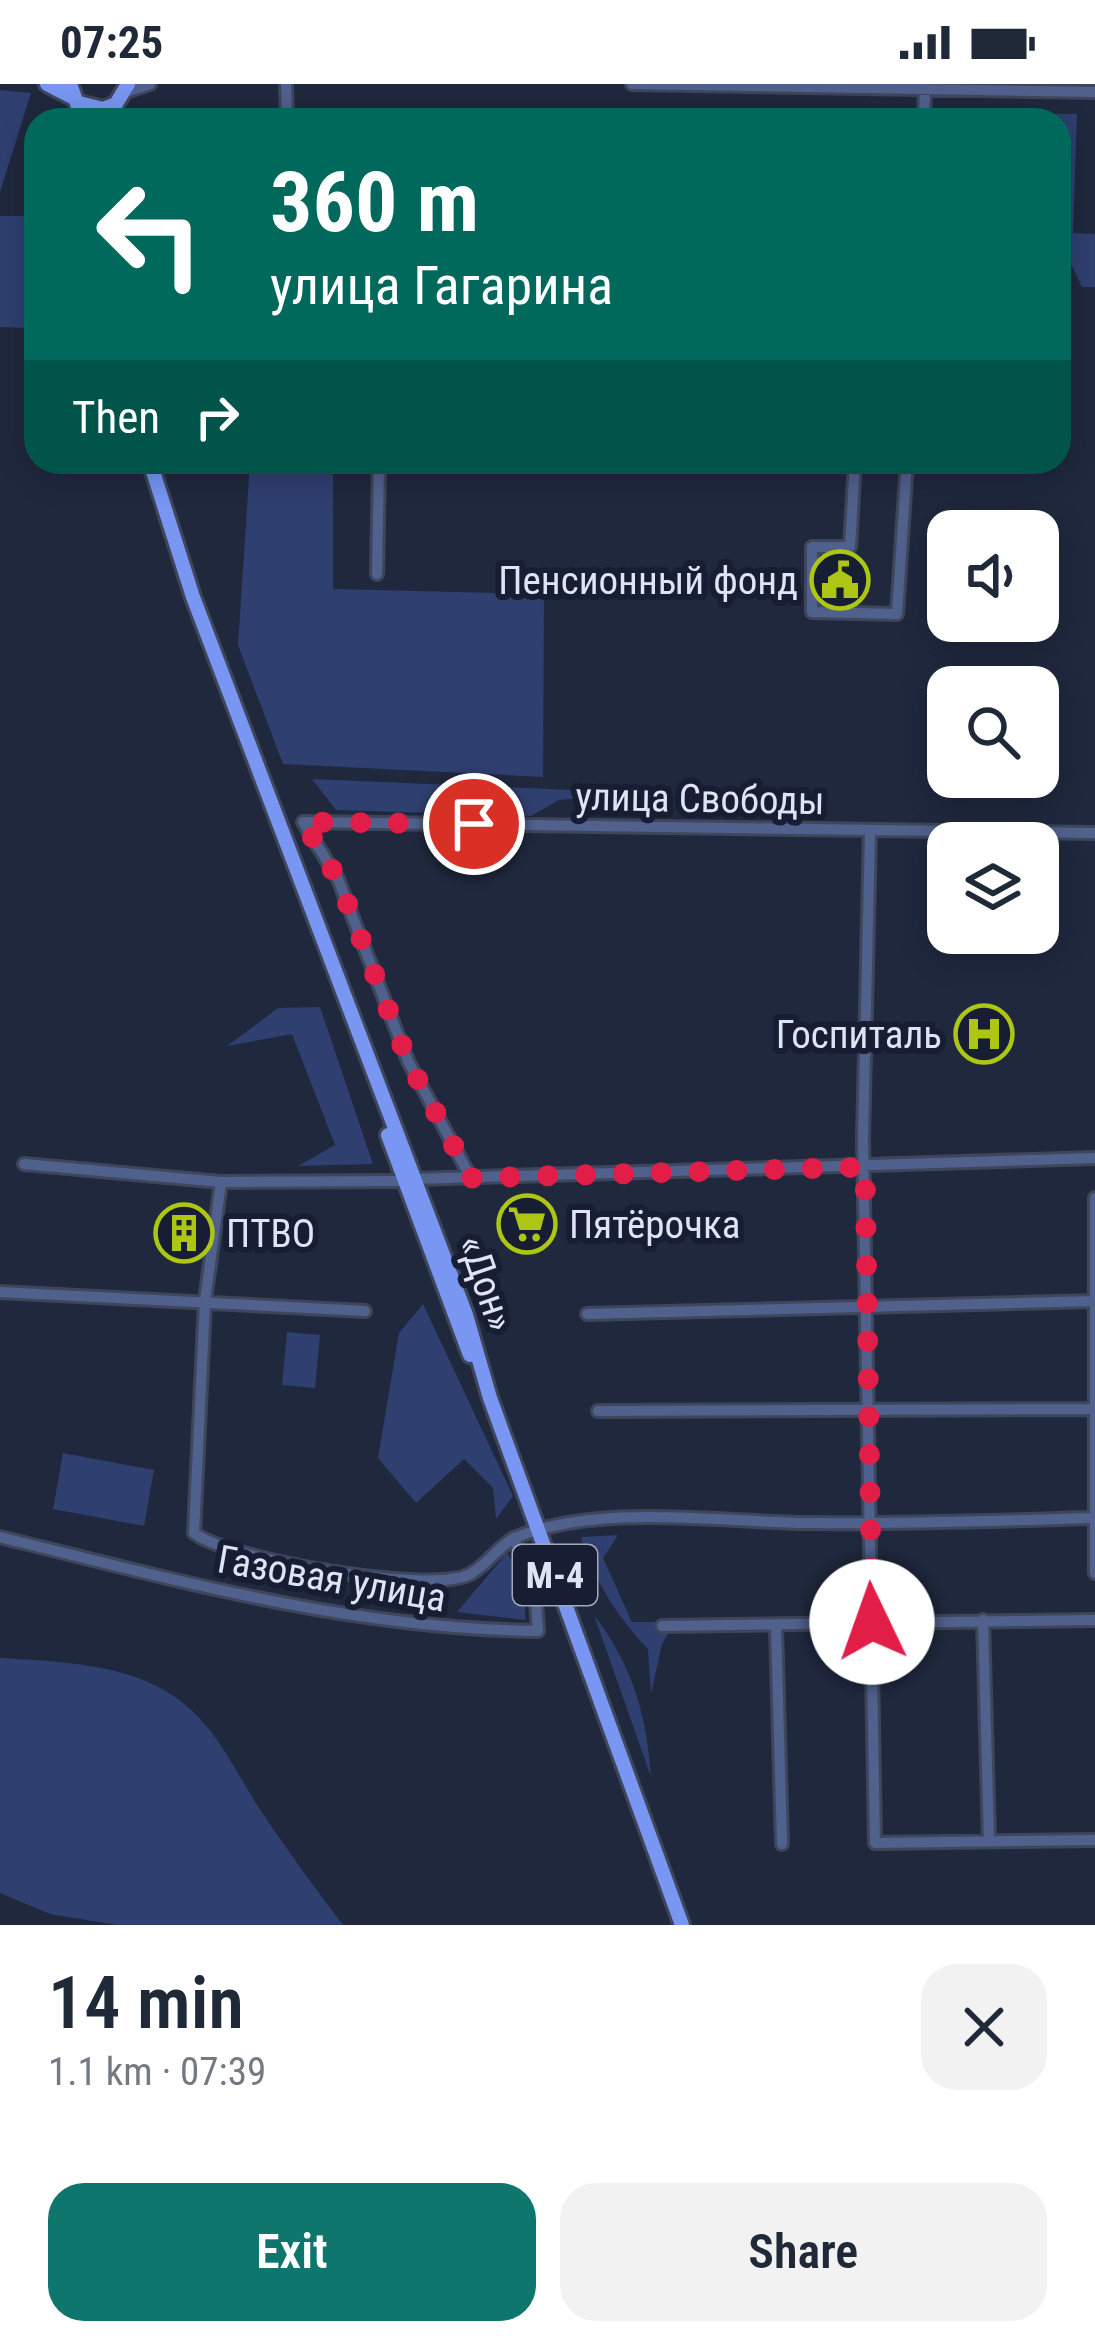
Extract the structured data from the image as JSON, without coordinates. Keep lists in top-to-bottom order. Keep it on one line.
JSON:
{"streets":{"main road":["М-4"],"street":["улица Свободы","Газовая улица"]},"places":{"public building":["Пенсионный фонд"],"hospital":["Госпиталь"],"supermarket":["Пятёрочка"],"building":["ПТВО"]},"page":{"status":"07:25","turn":["360 m","улица Гагарина"],"then":"Then","heading":["14 min","1.1 km · 07:39"],"buttons":["Exit","Share"]}}
